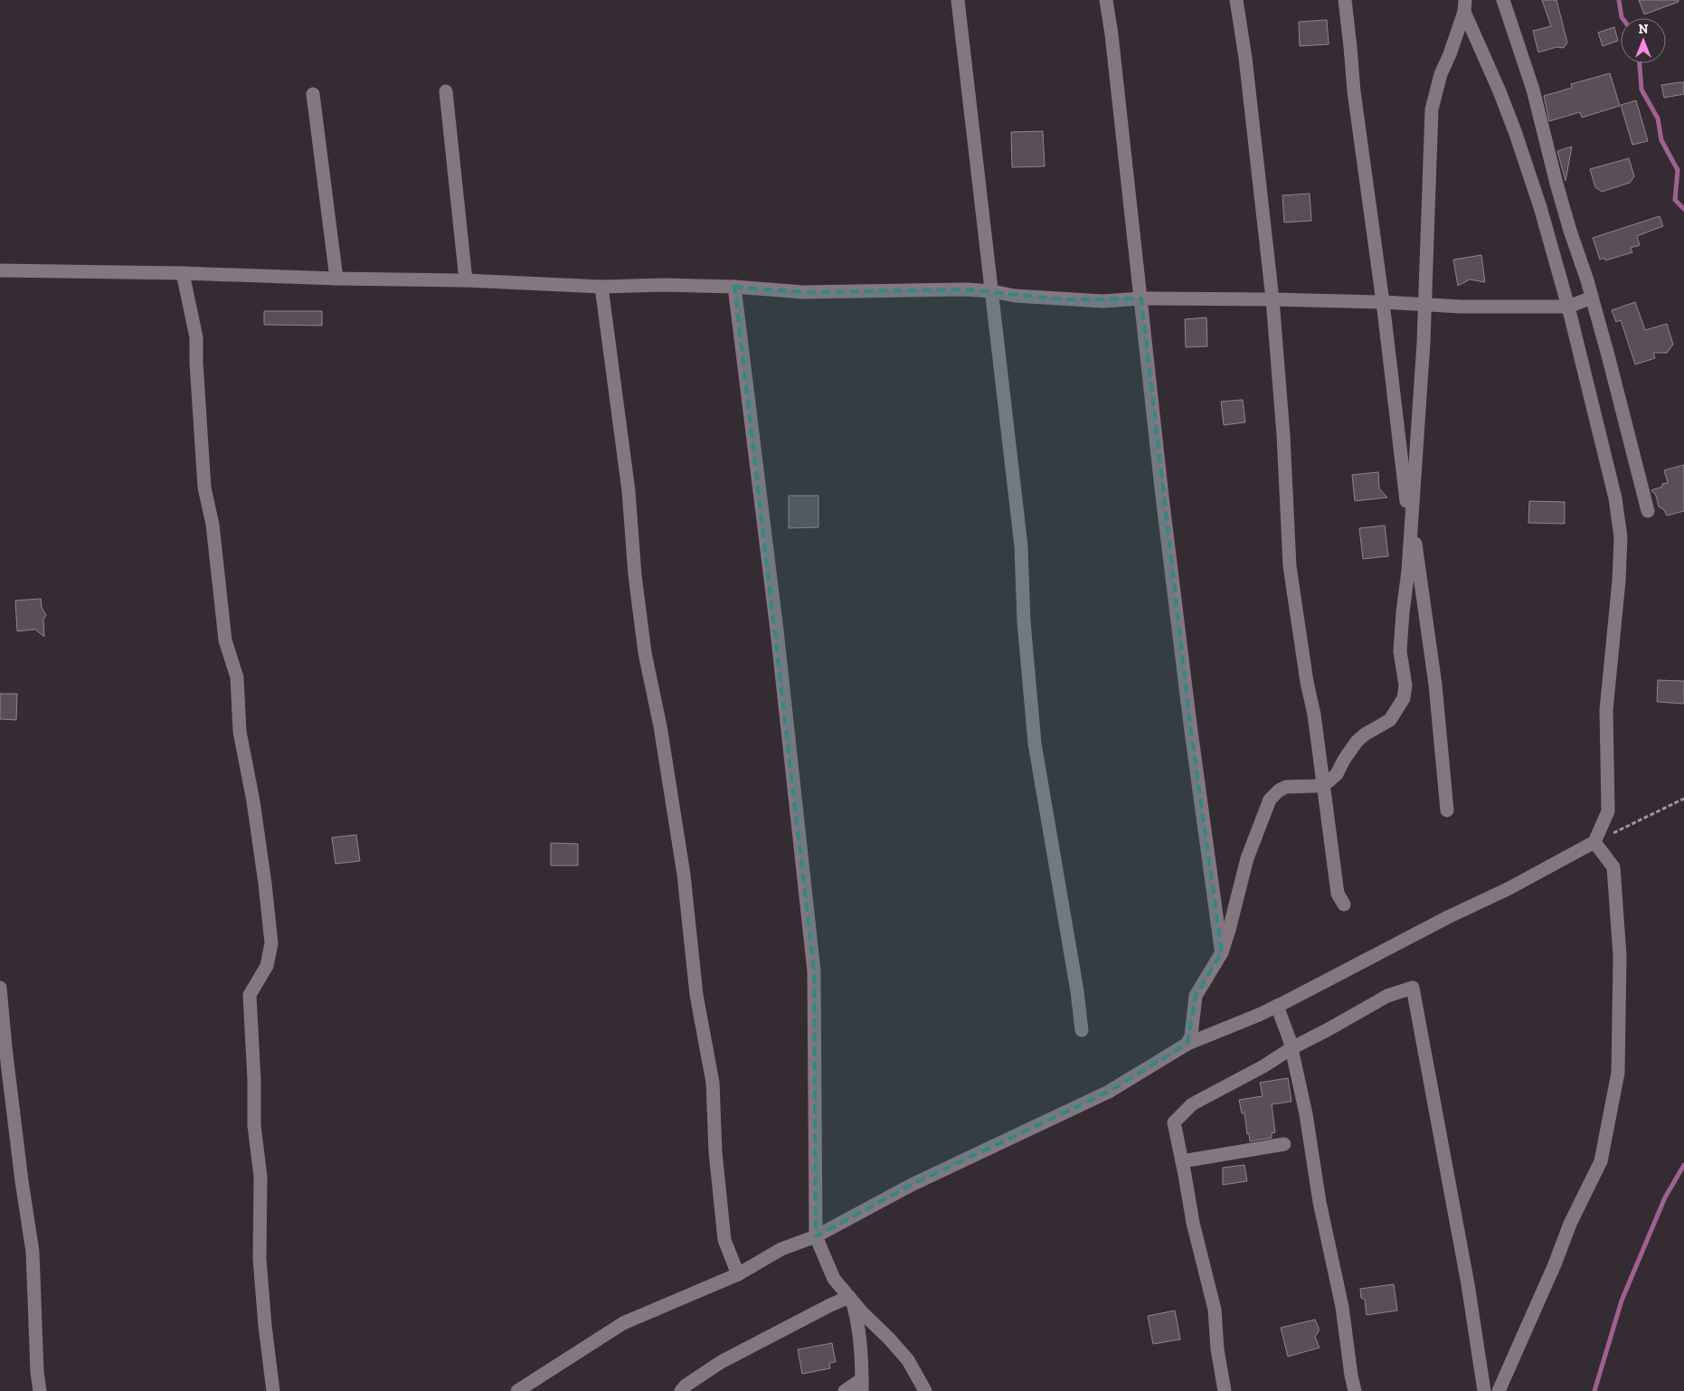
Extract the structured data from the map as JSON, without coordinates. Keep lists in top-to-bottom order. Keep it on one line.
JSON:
{"north":"top"}
